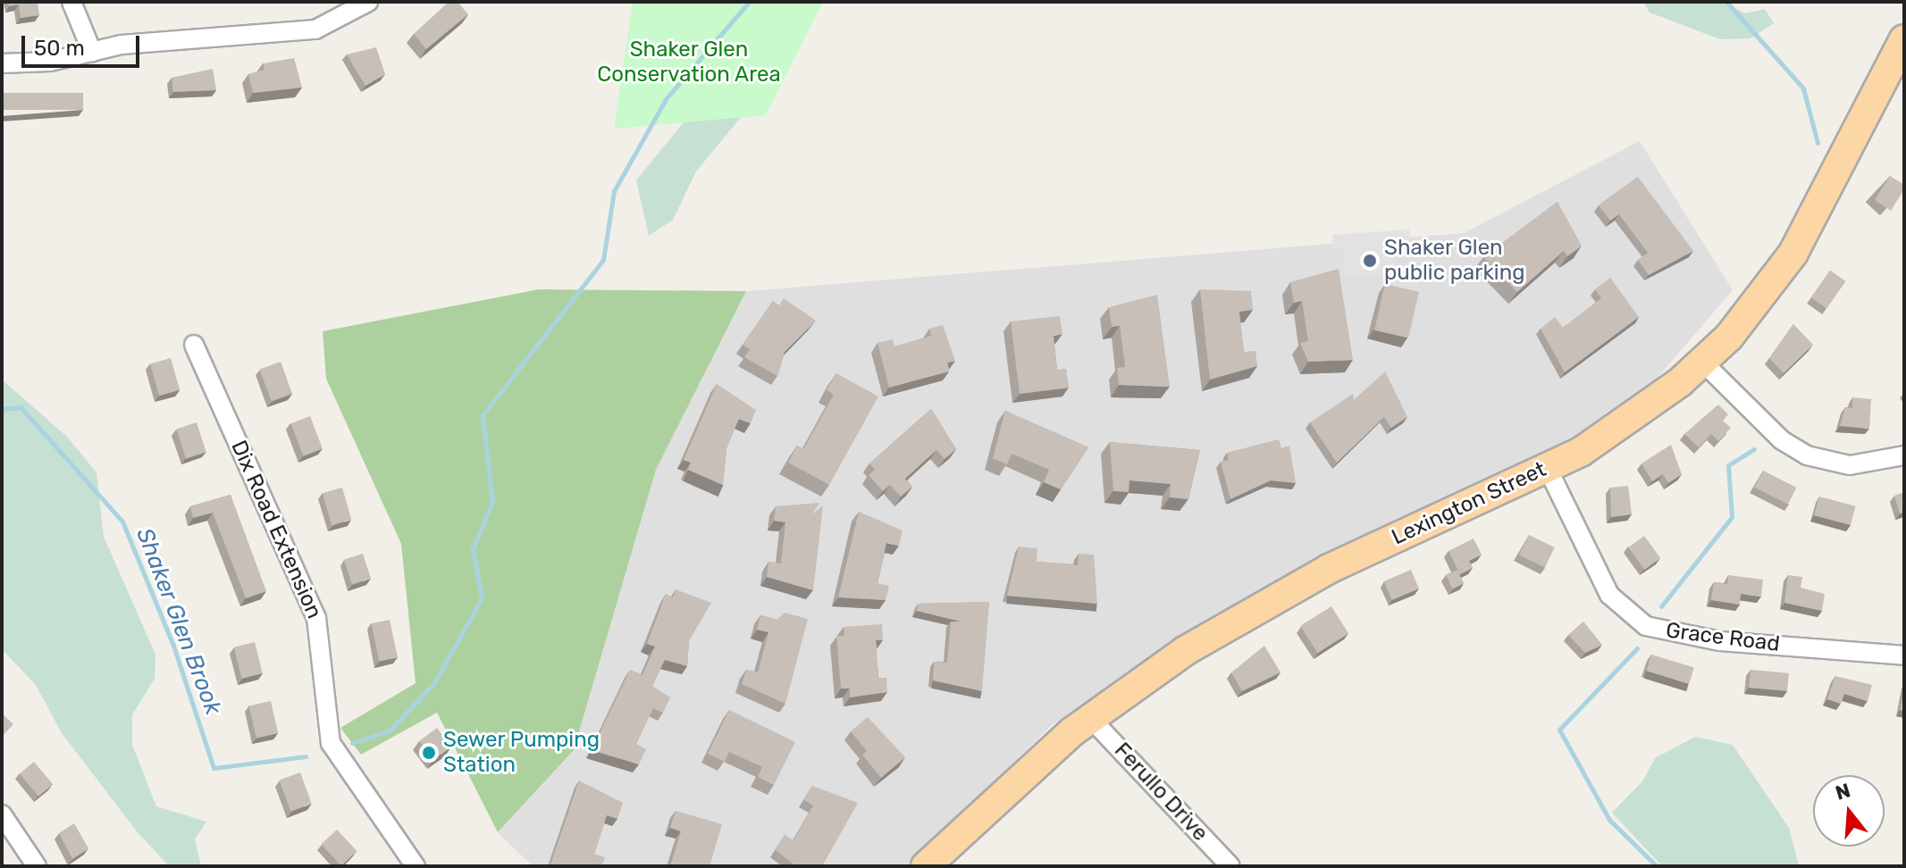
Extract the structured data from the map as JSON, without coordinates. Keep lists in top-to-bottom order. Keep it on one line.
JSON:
{"streets":{"main road":["Lexington Street"],"street":["Dix Road Extension","Grace Road","Ferullo Drive"]},"crossings":[["Lexington Street","Grace Road"],["Lexington Street","Ferullo Drive"]],"water":["Shaker Glen Brook"],"parks":["Shaker Glen Conservation Area"],"places":["Shaker Glen public parking","Sewer Pumping Station"],"scale_bar":"50 m","north":"top"}
